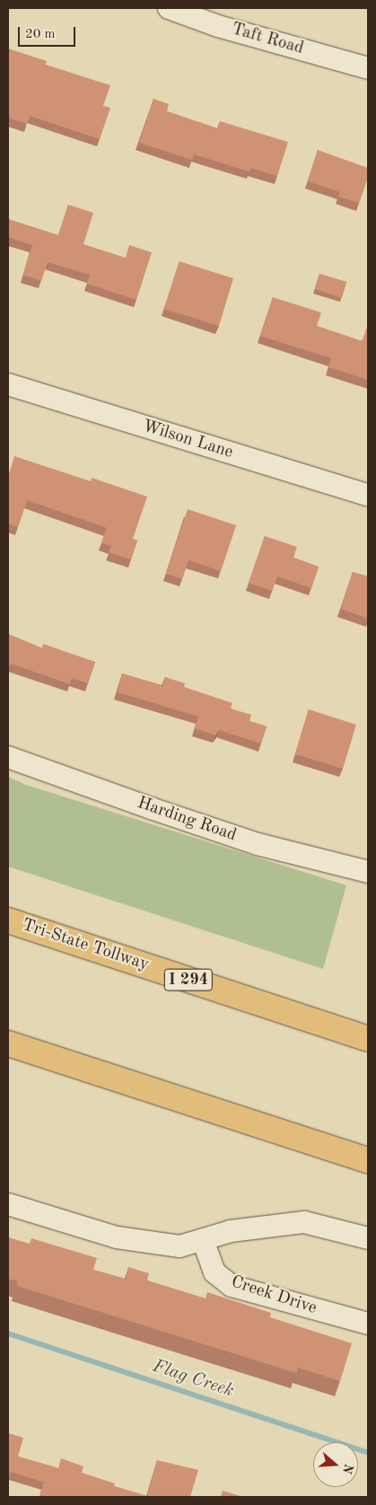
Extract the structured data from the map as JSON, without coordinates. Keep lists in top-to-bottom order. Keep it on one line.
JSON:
{"streets":{"highway":["Tri-State Tollway","I 294"],"street":["Taft Road","Wilson Lane","Harding Road","Creek Drive"]},"water":["Flag Creek"],"scale_bar":"20 m","north":"right"}
